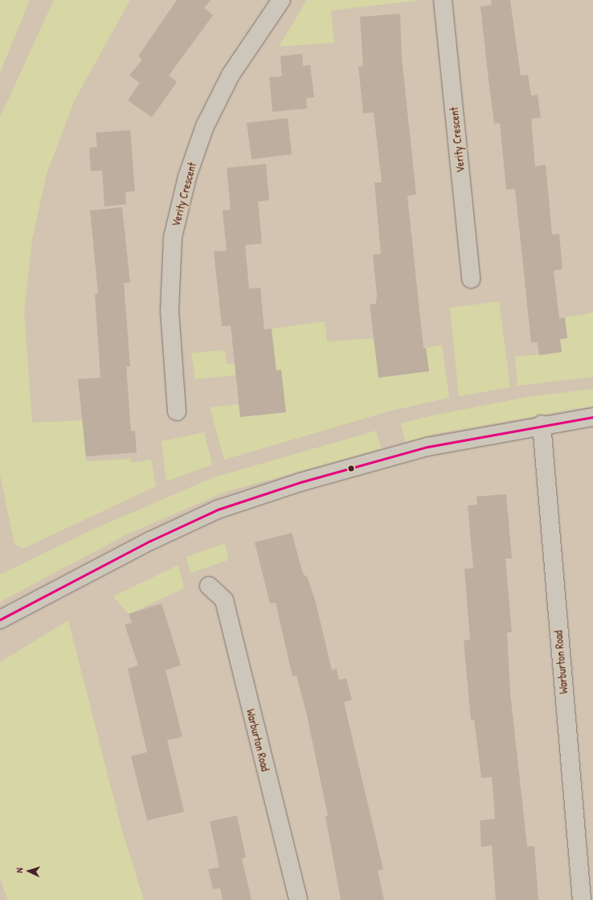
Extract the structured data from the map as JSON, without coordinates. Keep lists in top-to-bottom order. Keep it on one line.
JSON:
{"streets":{"street":["Verity Crescent","Warburton Road"]},"north":"left"}
